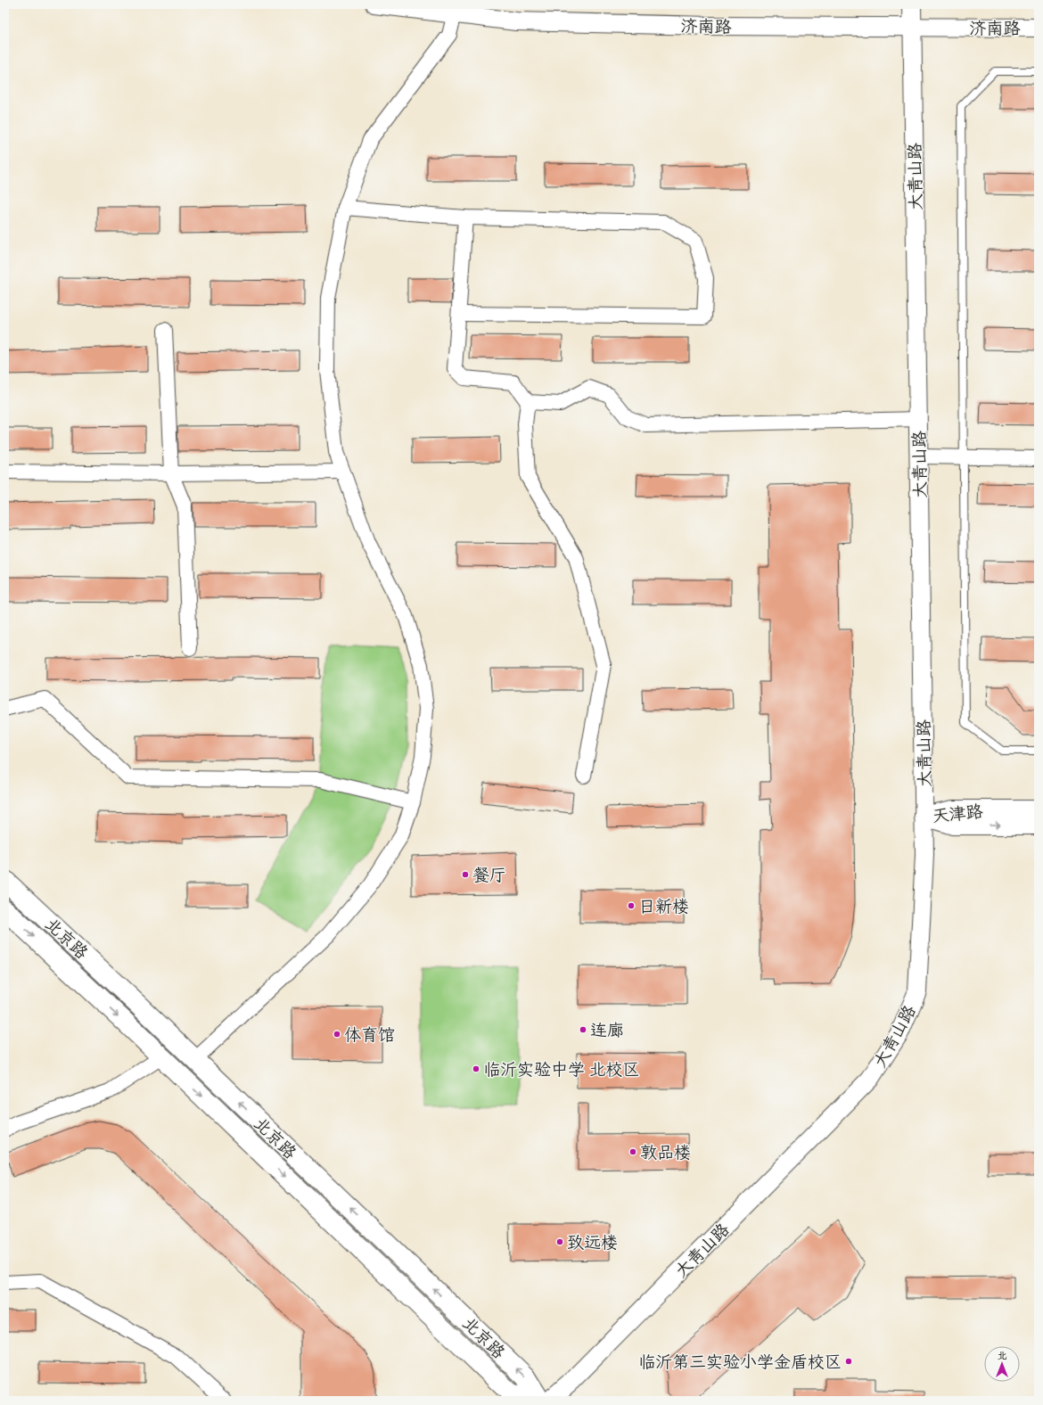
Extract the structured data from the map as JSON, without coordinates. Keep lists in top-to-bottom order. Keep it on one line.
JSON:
{"streets":{"main road":["天津路","北京路"],"street":["济南路","大青山路"]},"crossings":[["济南路","大青山路"],["大青山路","天津路"]],"places":["餐厅","日新楼","连廊","体育馆","临沂实验中学 北校区","敦品楼","致远楼","临沂第三实验小学金盾校区"],"north":"top"}
